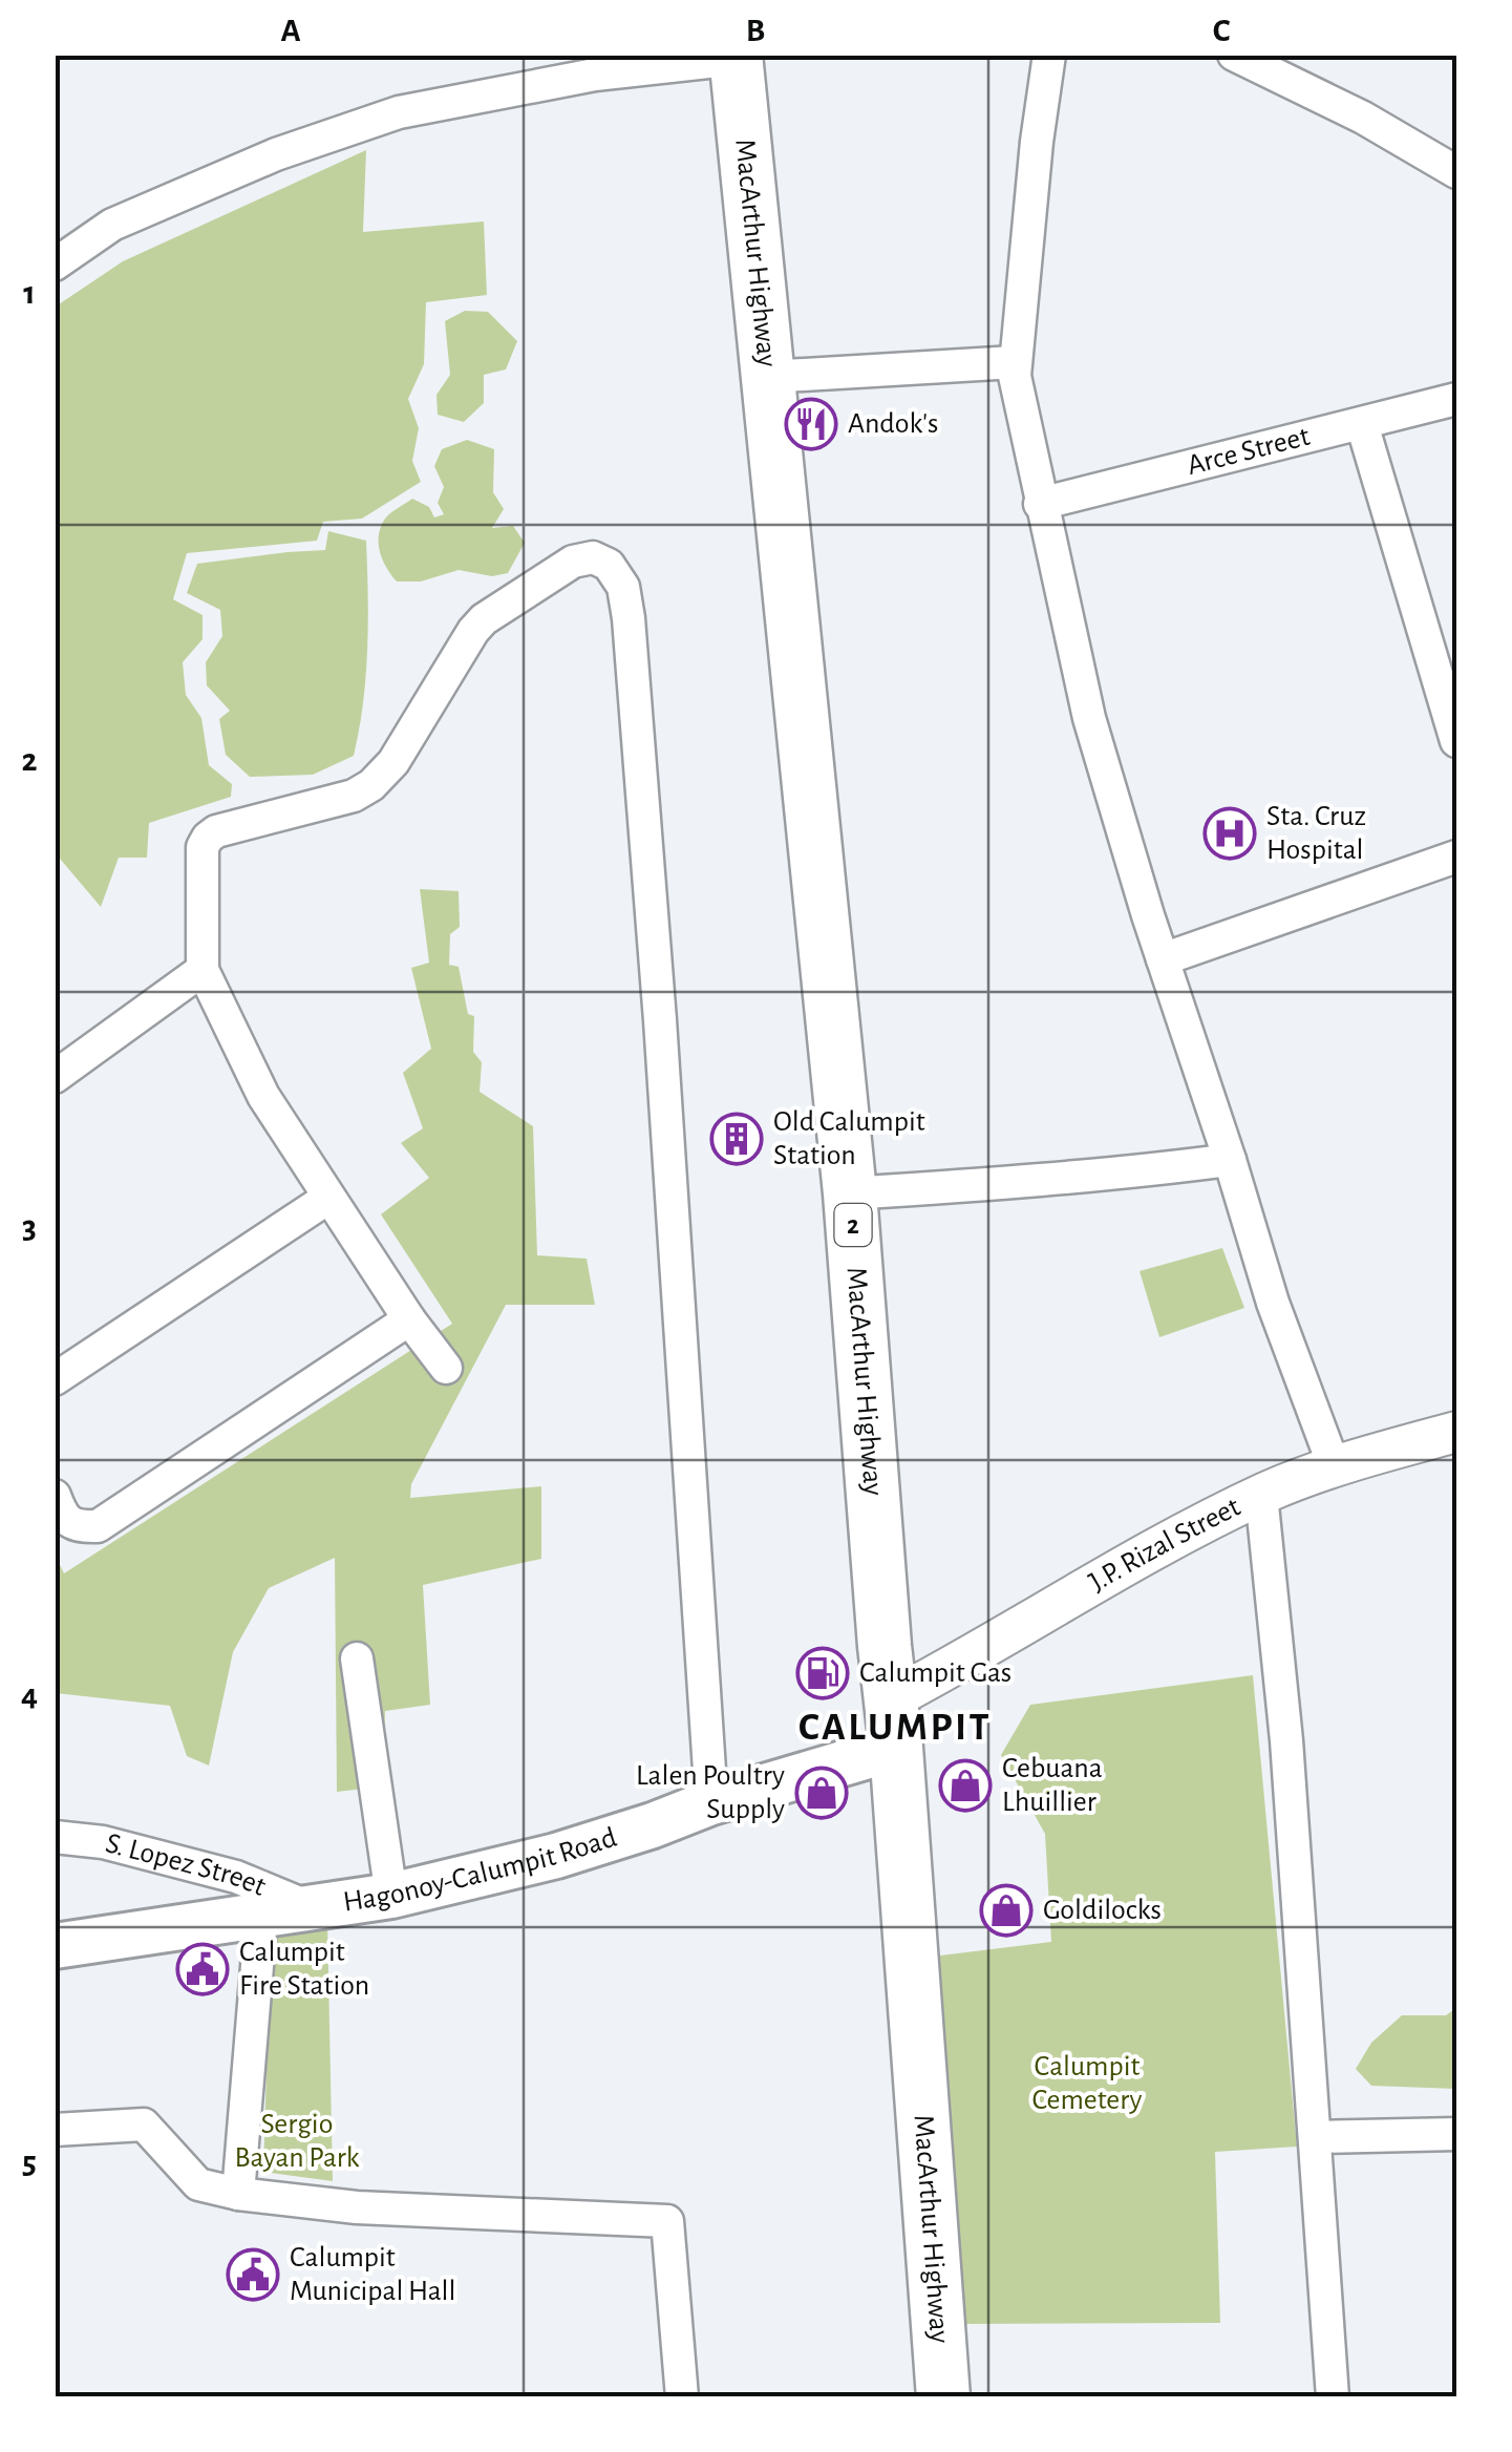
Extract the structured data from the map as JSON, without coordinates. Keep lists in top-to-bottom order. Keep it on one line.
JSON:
{"streets":{"highway":["MacArthur Highway","2"],"main road":["Hagonoy-Calumpit Road"],"street":["Arce Street","J.P. Rizal Street","S. Lopez Street"]},"crossings":[["MacArthur Highway","J.P. Rizal Street"],["MacArthur Highway","Hagonoy-Calumpit Road"],["J.P. Rizal Street","Hagonoy-Calumpit Road"],["S. Lopez Street","Hagonoy-Calumpit Road"]],"districts":["CALUMPIT"],"parks":["Calumpit Cemetery","Sergio Bayan Park"],"places":{"restaurant":["Andok's"],"hospital":["Sta. Cruz Hospital"],"building":["Old Calumpit Station"],"fuel station":["Calumpit Gas"],"shop":["Cebuana Lhuillier","Lalen Poultry Supply","Goldilocks"],"public building":["Calumpit Fire Station","Calumpit Municipal Hall"]},"grid":{"columns":["A","B","C"],"rows":["1","2","3","4","5"]}}
